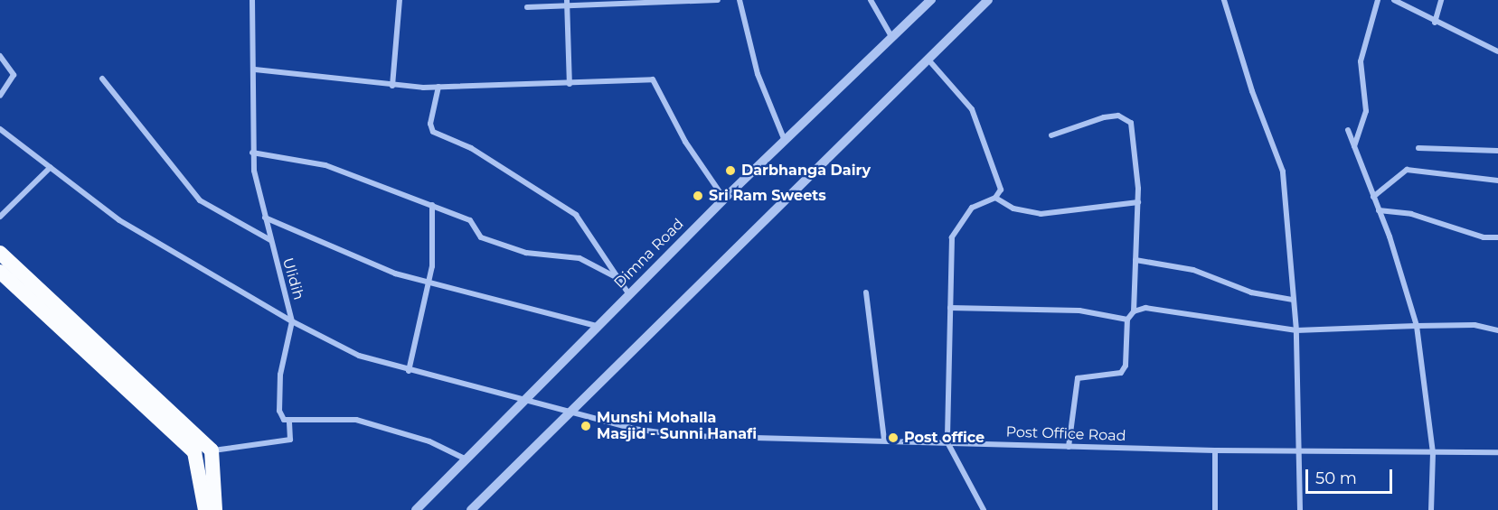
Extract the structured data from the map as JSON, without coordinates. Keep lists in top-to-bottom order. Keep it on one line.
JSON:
{"streets":{"street":["Dimna Road","Ulidih","Post Office Road"]},"crossings":[["Dimna Road","Ulidih"],["Ulidih","Post Office Road"]],"places":["Darbhanga Dairy","Sri Ram Sweets","Munshi Mohalla Masjid - Sunni Hanafi","Post office"],"scale_bar":"50 m"}
